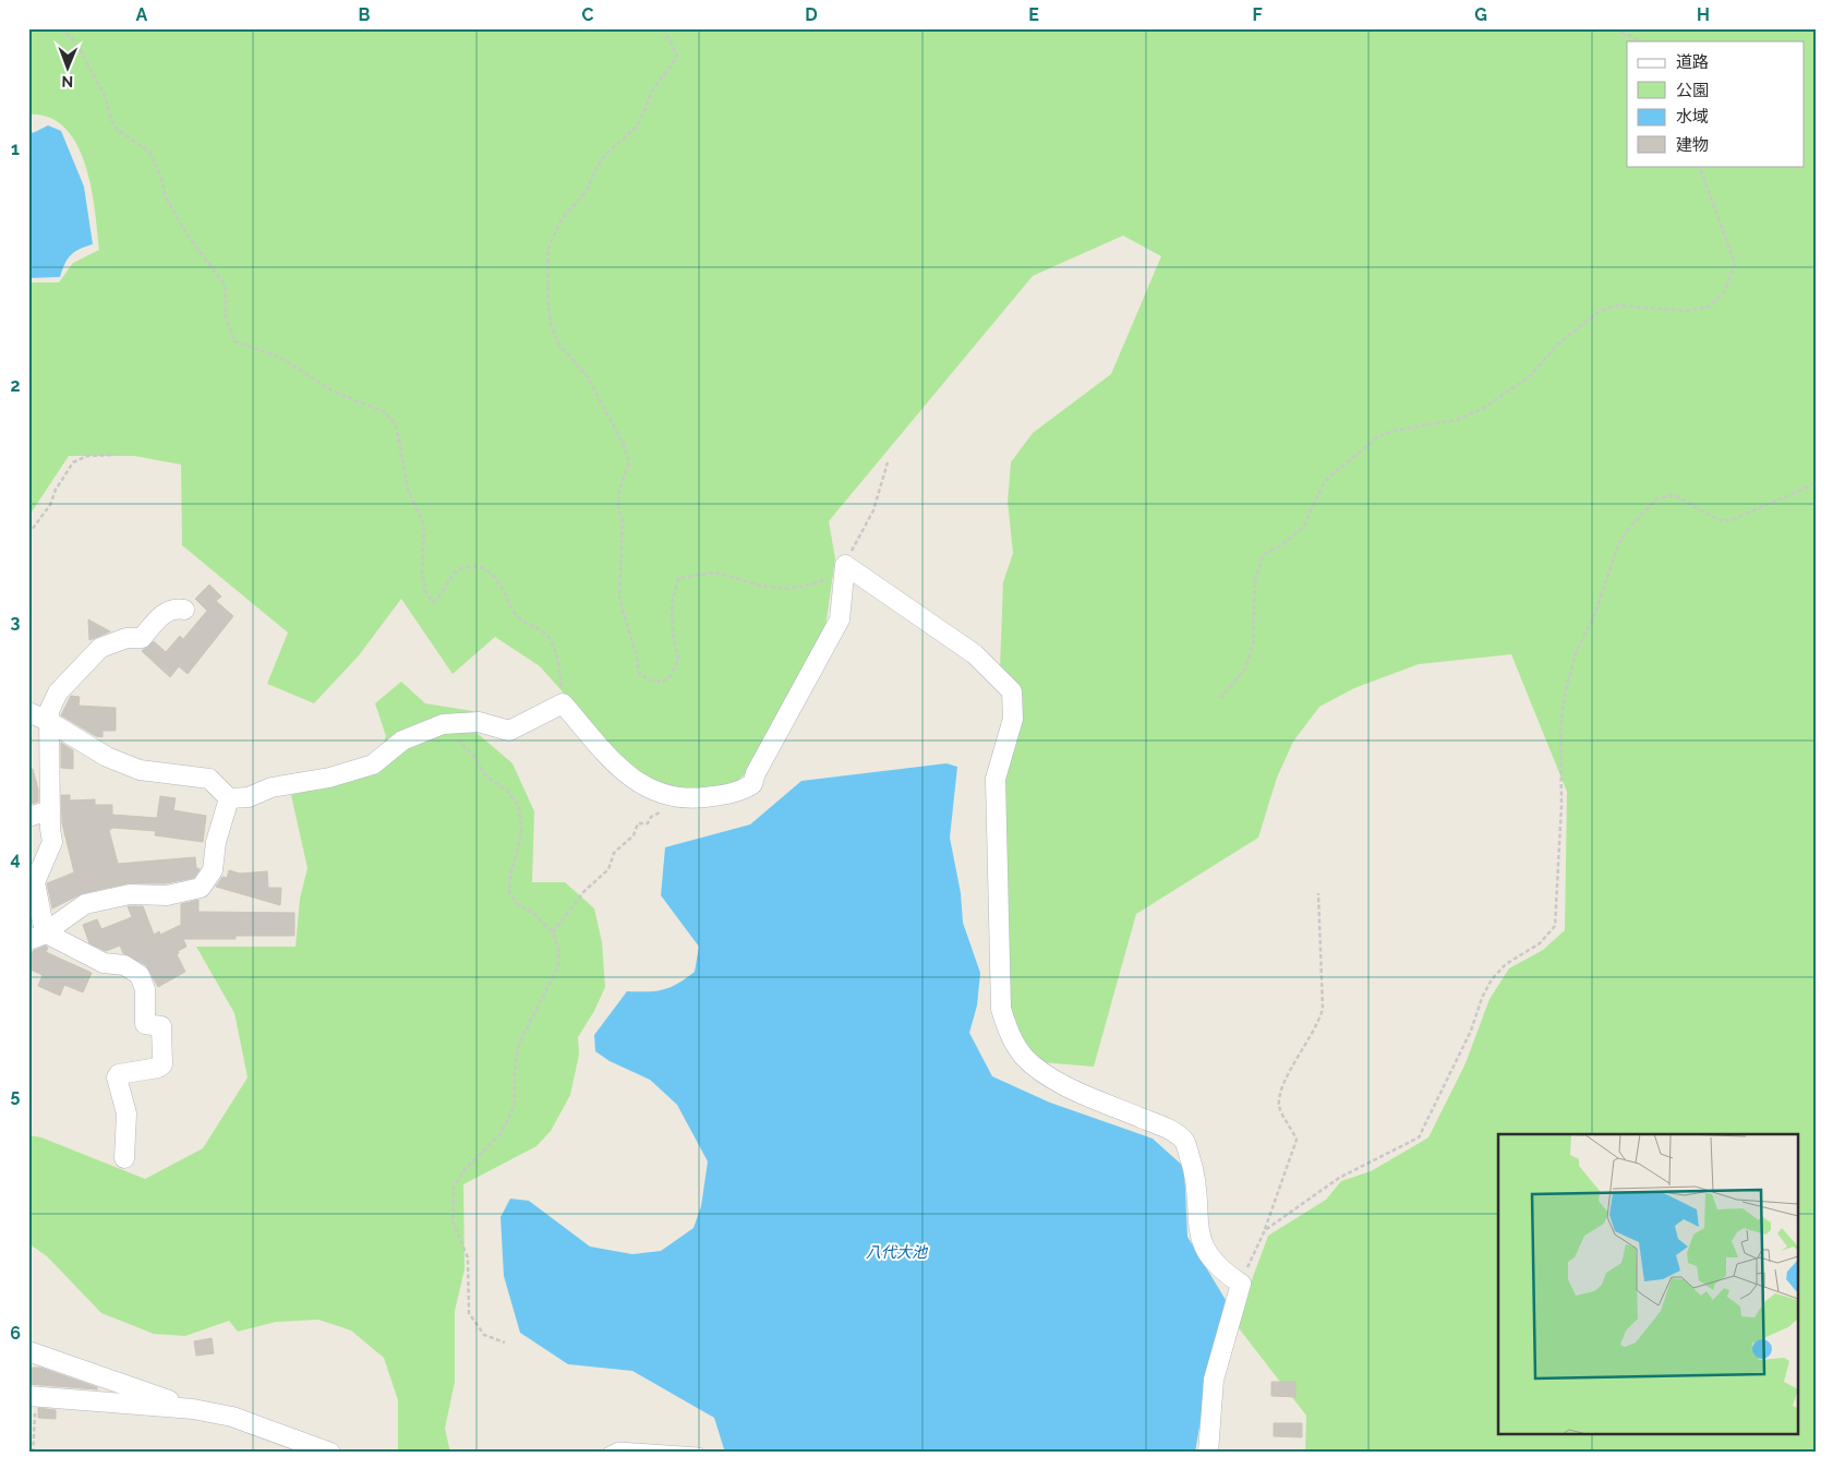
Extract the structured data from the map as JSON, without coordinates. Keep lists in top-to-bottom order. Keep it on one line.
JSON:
{"water":["八代大池"],"legend":["道路","公園","水域","建物"],"north":"bottom","grid":{"columns":["A","B","C","D","E","F","G","H"],"rows":["1","2","3","4","5","6"]}}
